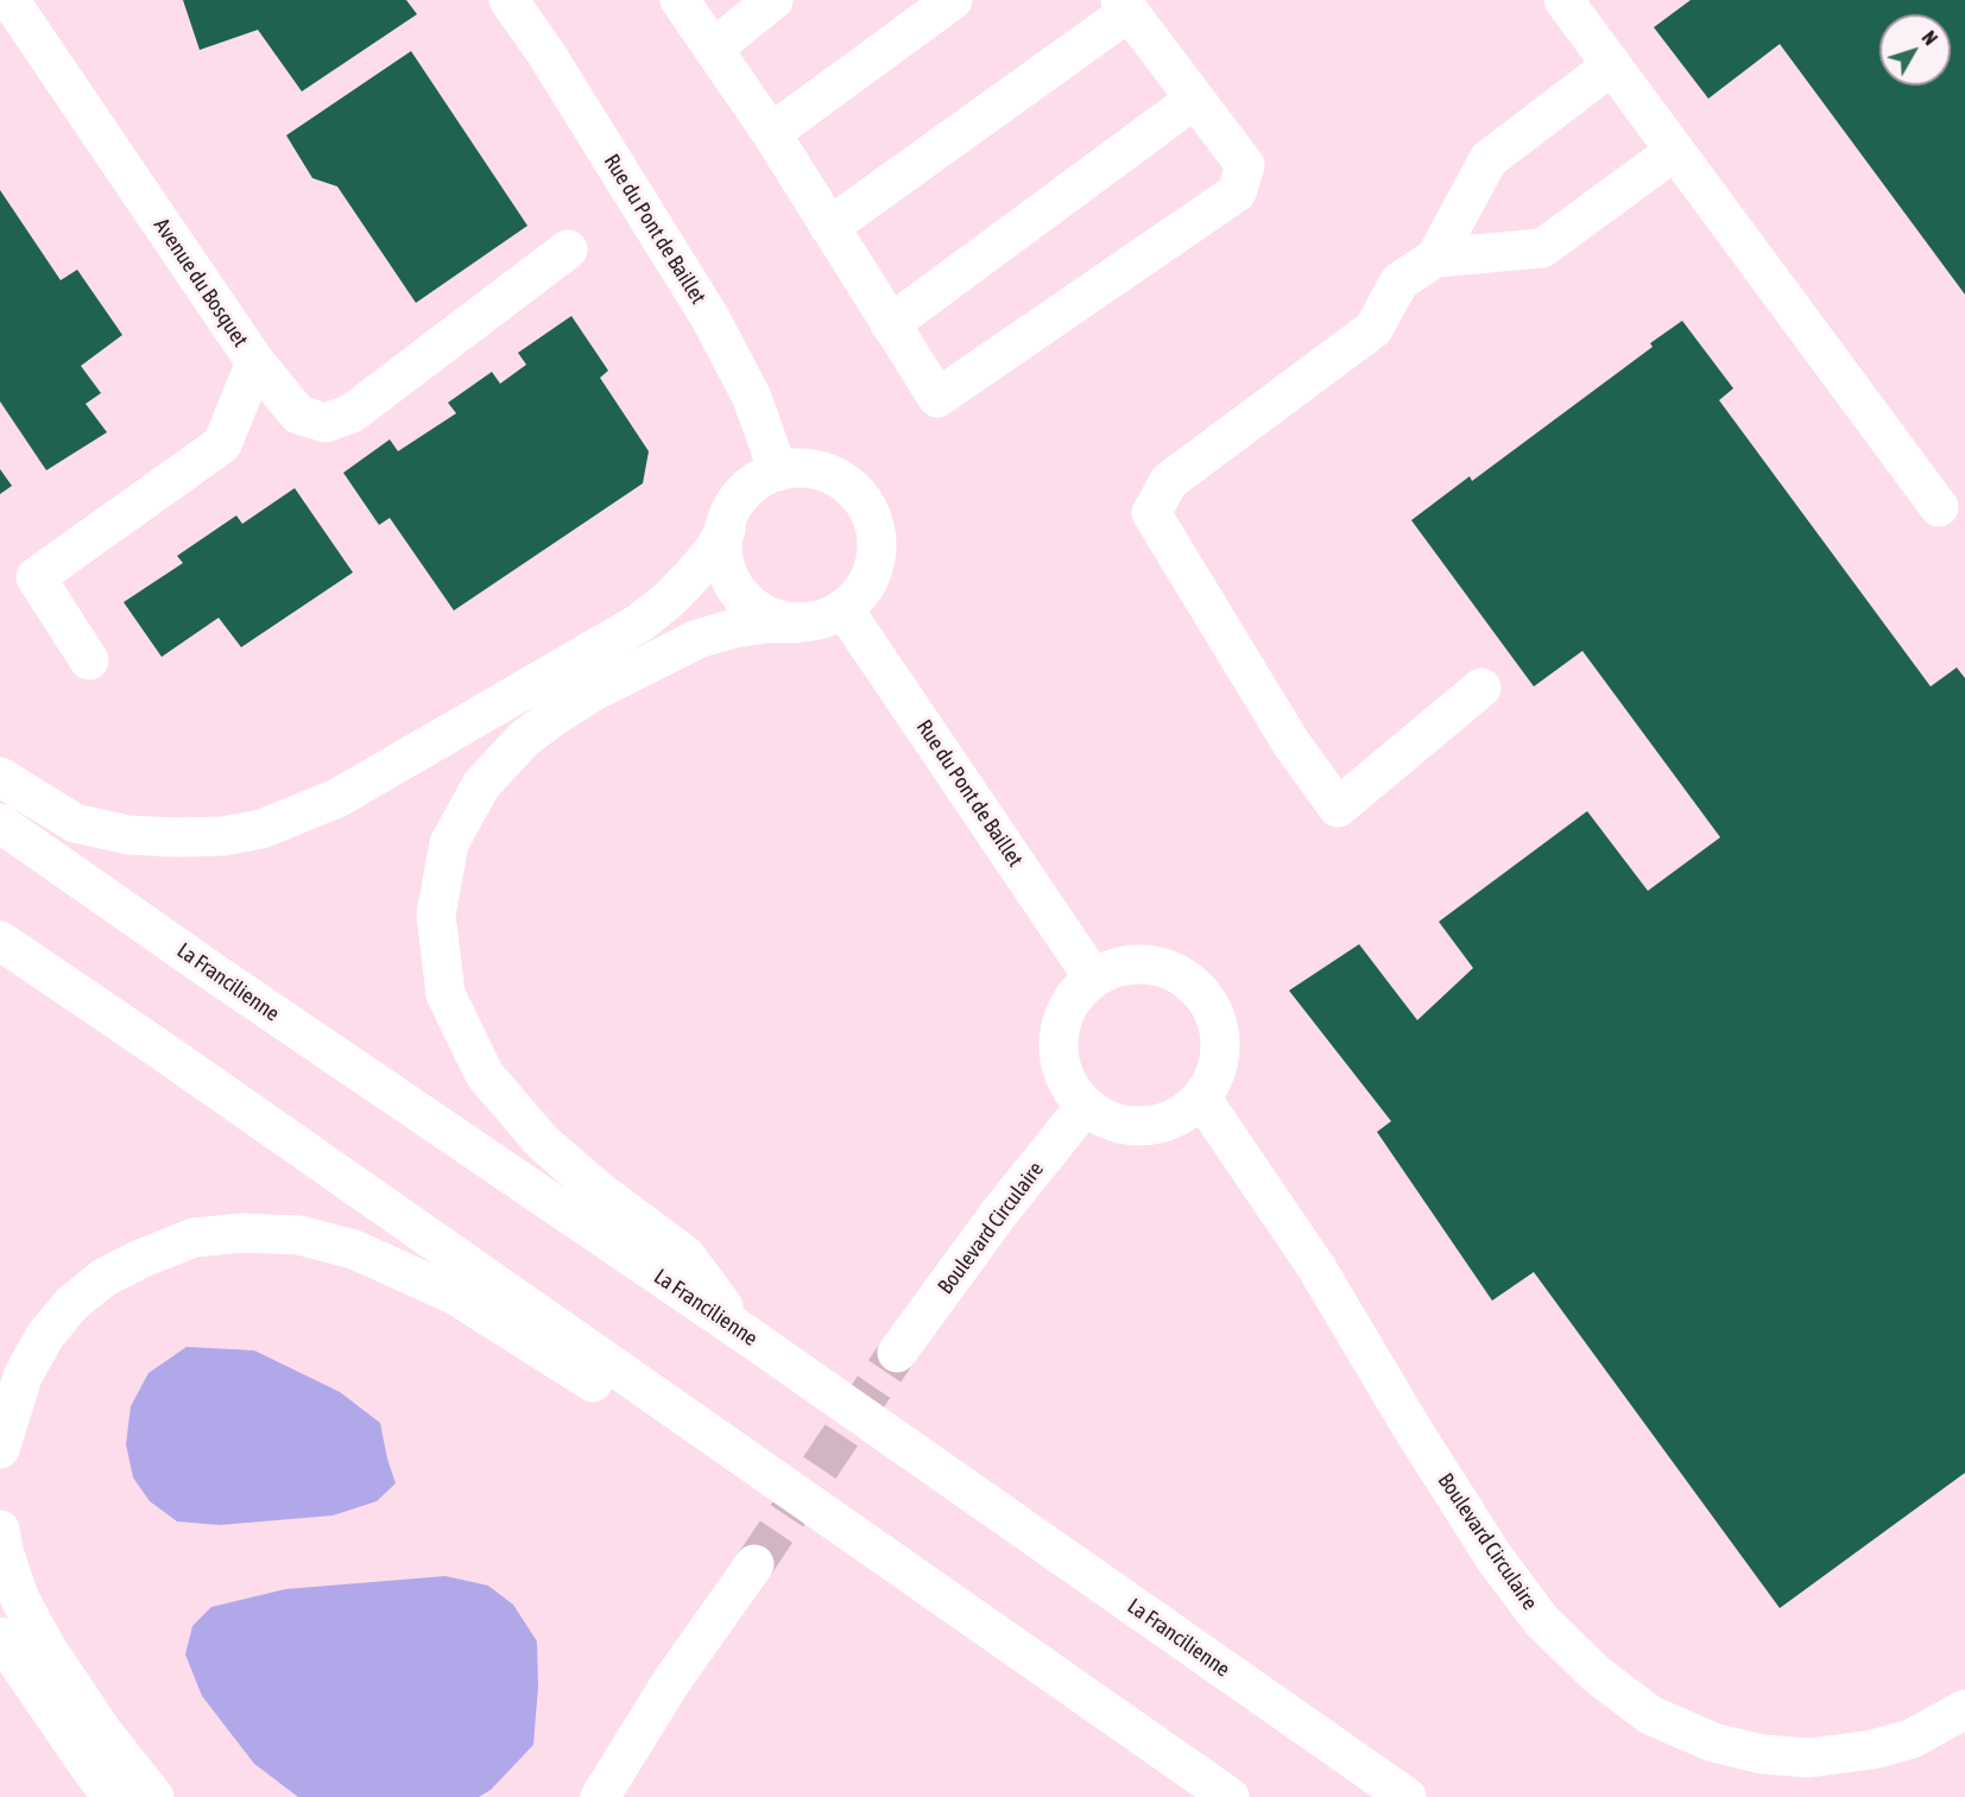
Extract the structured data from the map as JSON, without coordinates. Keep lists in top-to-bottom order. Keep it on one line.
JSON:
{"streets":{"main road":["Rue du Pont de Baillet","Avenue du Bosquet","La Francilienne","Boulevard Circulaire"]},"crossings":[["Rue du Pont de Baillet","Boulevard Circulaire"]],"north":"top right"}
